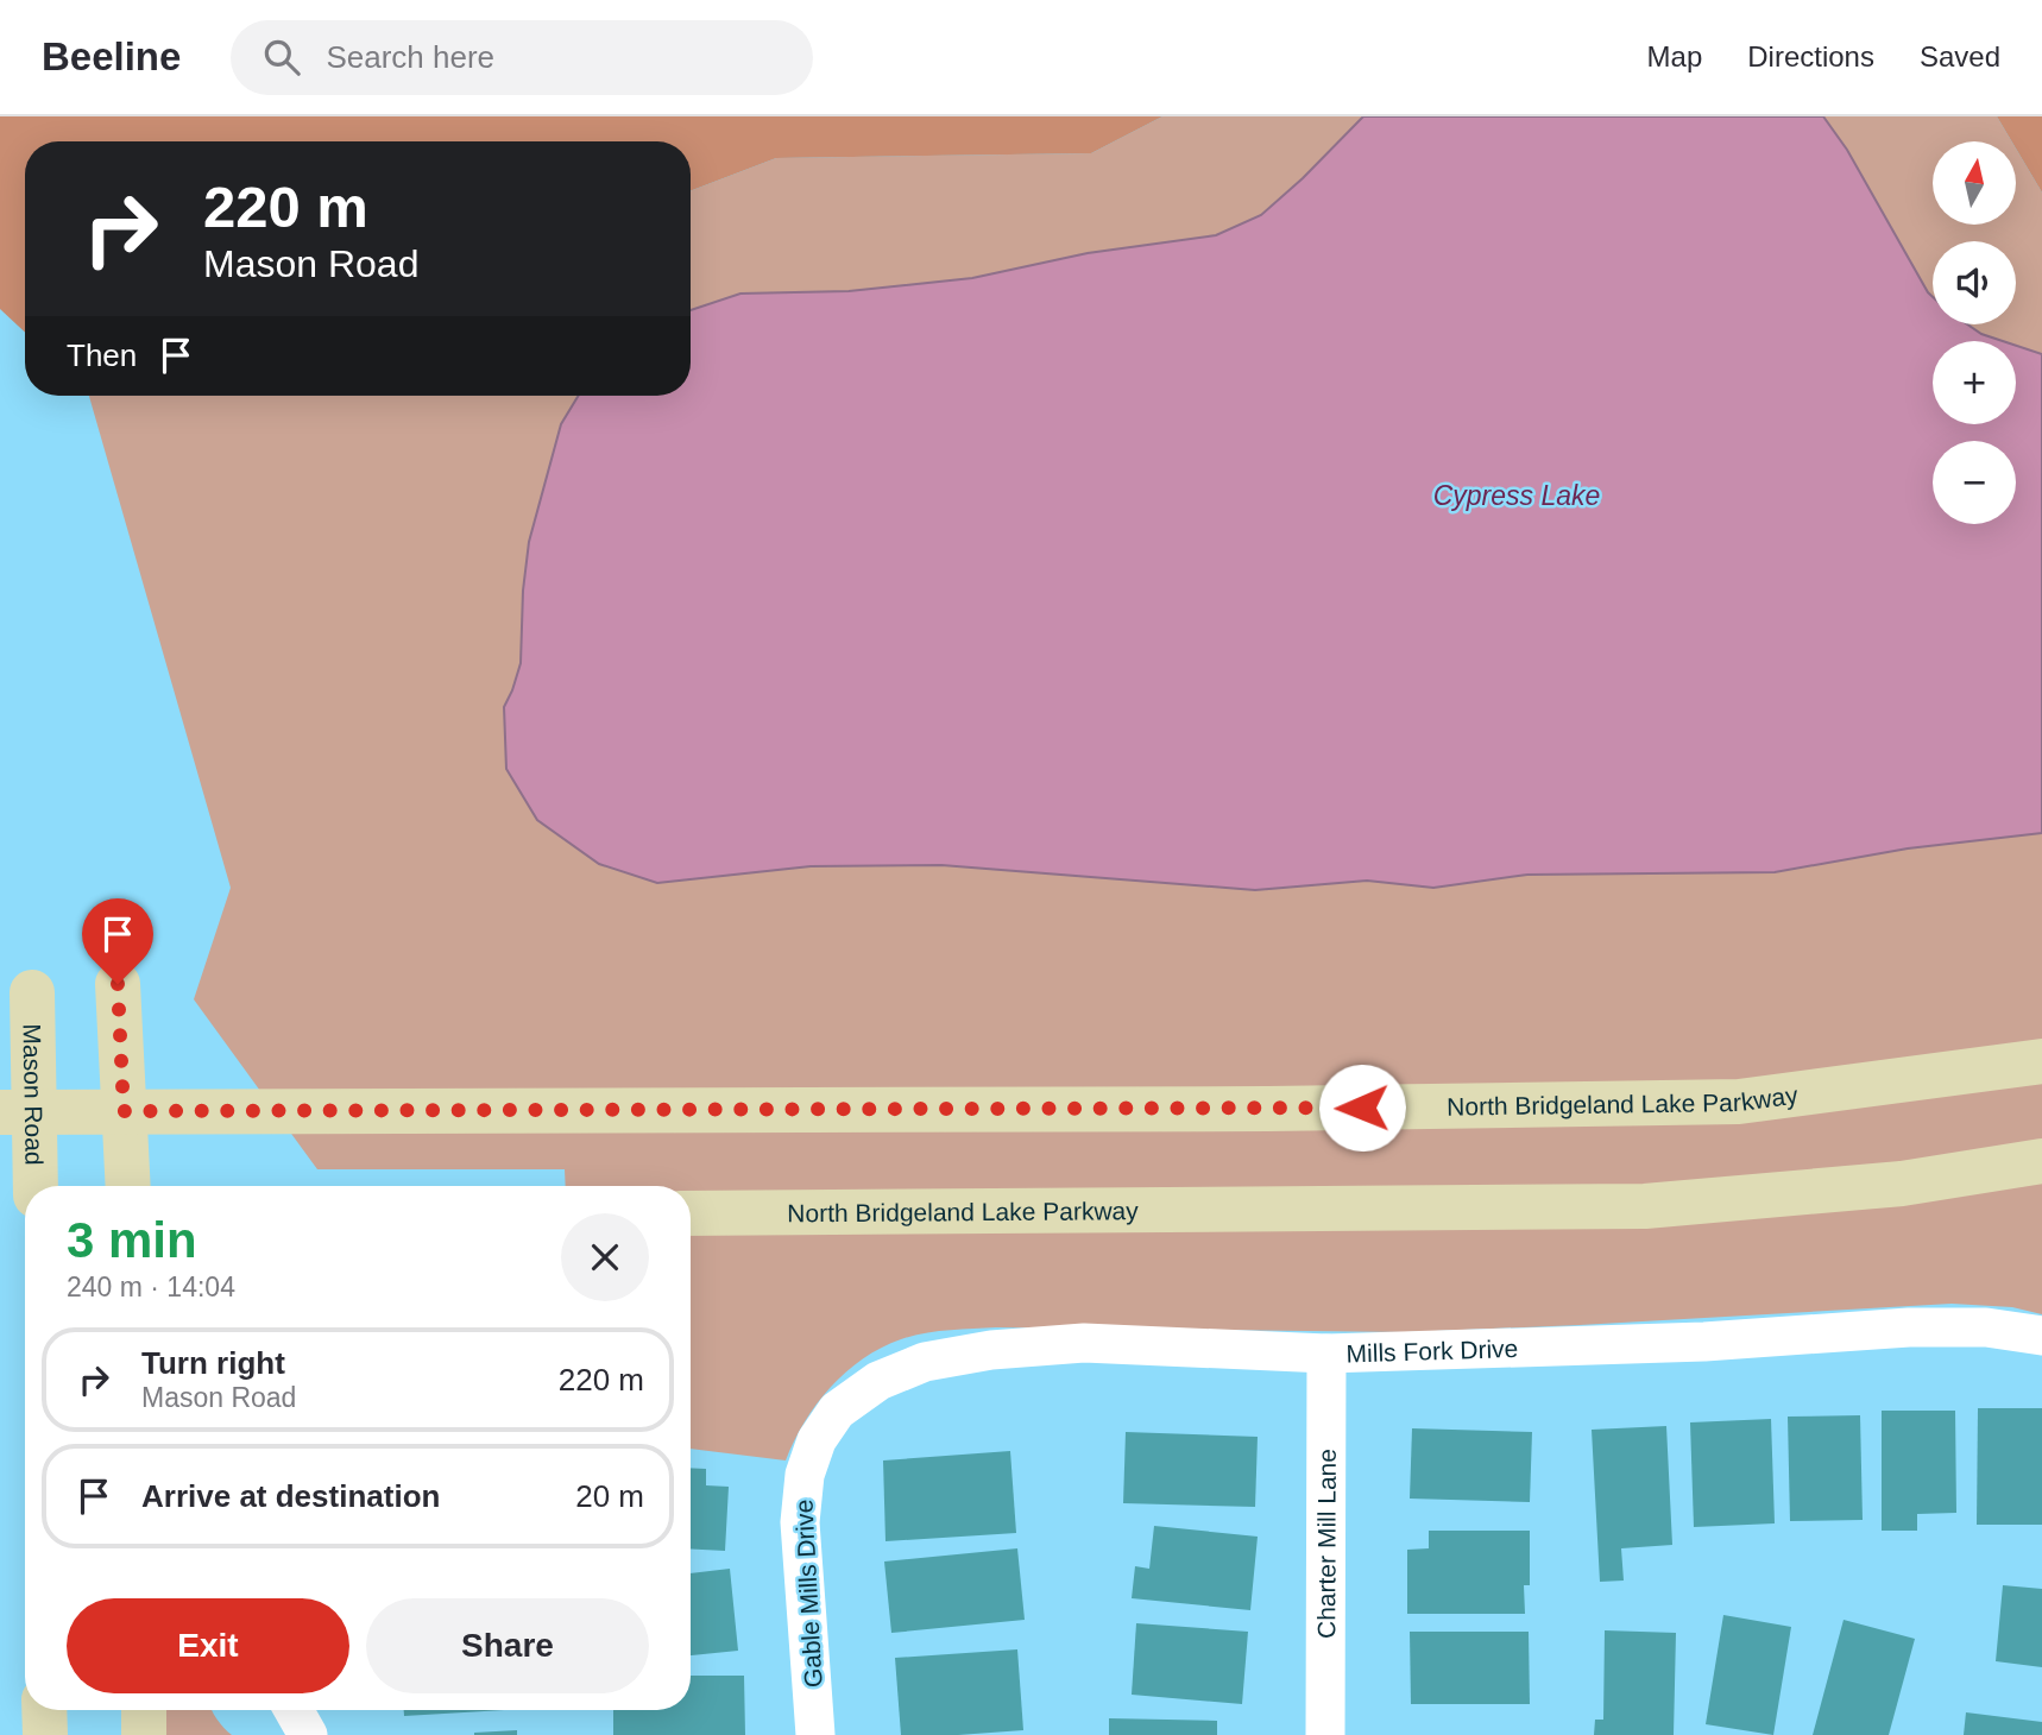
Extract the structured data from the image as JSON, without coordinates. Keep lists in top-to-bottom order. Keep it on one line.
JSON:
{"streets":{"main road":["Mason Road","North Bridgeland Lake Parkway"],"street":["Mills Fork Drive","Charter Mill Lane","Gable Mills Drive"]},"crossings":[["Mason Road","North Bridgeland Lake Parkway"],["Mills Fork Drive","Charter Mill Lane"],["Mills Fork Drive","Gable Mills Drive"]],"water":["Cypress Lake"],"north":"top","page":{"header":"Beeline","search":"Search here","nav":["Map","Directions","Saved"],"map_buttons":["+","−"],"turn":["220 m","Mason Road"],"then":"Then","heading":["3 min","240 m · 14:04"],"list":[{"name":"Turn right","note":"Mason Road","value":"220 m"},{"name":"Arrive at destination","value":"20 m"}],"buttons":["Exit","Share"]}}
